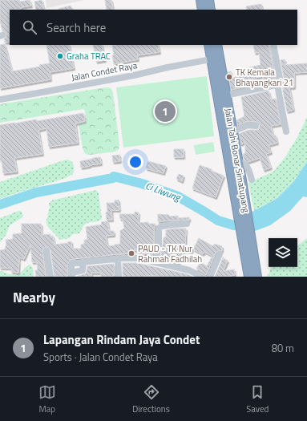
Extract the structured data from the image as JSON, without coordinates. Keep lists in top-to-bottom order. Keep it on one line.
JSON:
{"streets":{"highway":["Jalan Tahi Bonar Simatupang"],"street":["Jalan Condet Raya"]},"crossings":[["Jalan Condet Raya","Jalan Tahi Bonar Simatupang"]],"water":["Ci Liwung"],"places":["Graha TRAC","TK Kemala Bhayangkari 21","PAUD - TK Nur Rahmah Fadhilah"],"page":{"search":"Search here","pins":"1","heading":"Nearby","list":[{"mark":"1","name":"Lapangan Rindam Jaya Condet","note":"Sports · Jalan Condet Raya","value":"80 m"}],"nav":["Map","Directions","Saved"]}}
